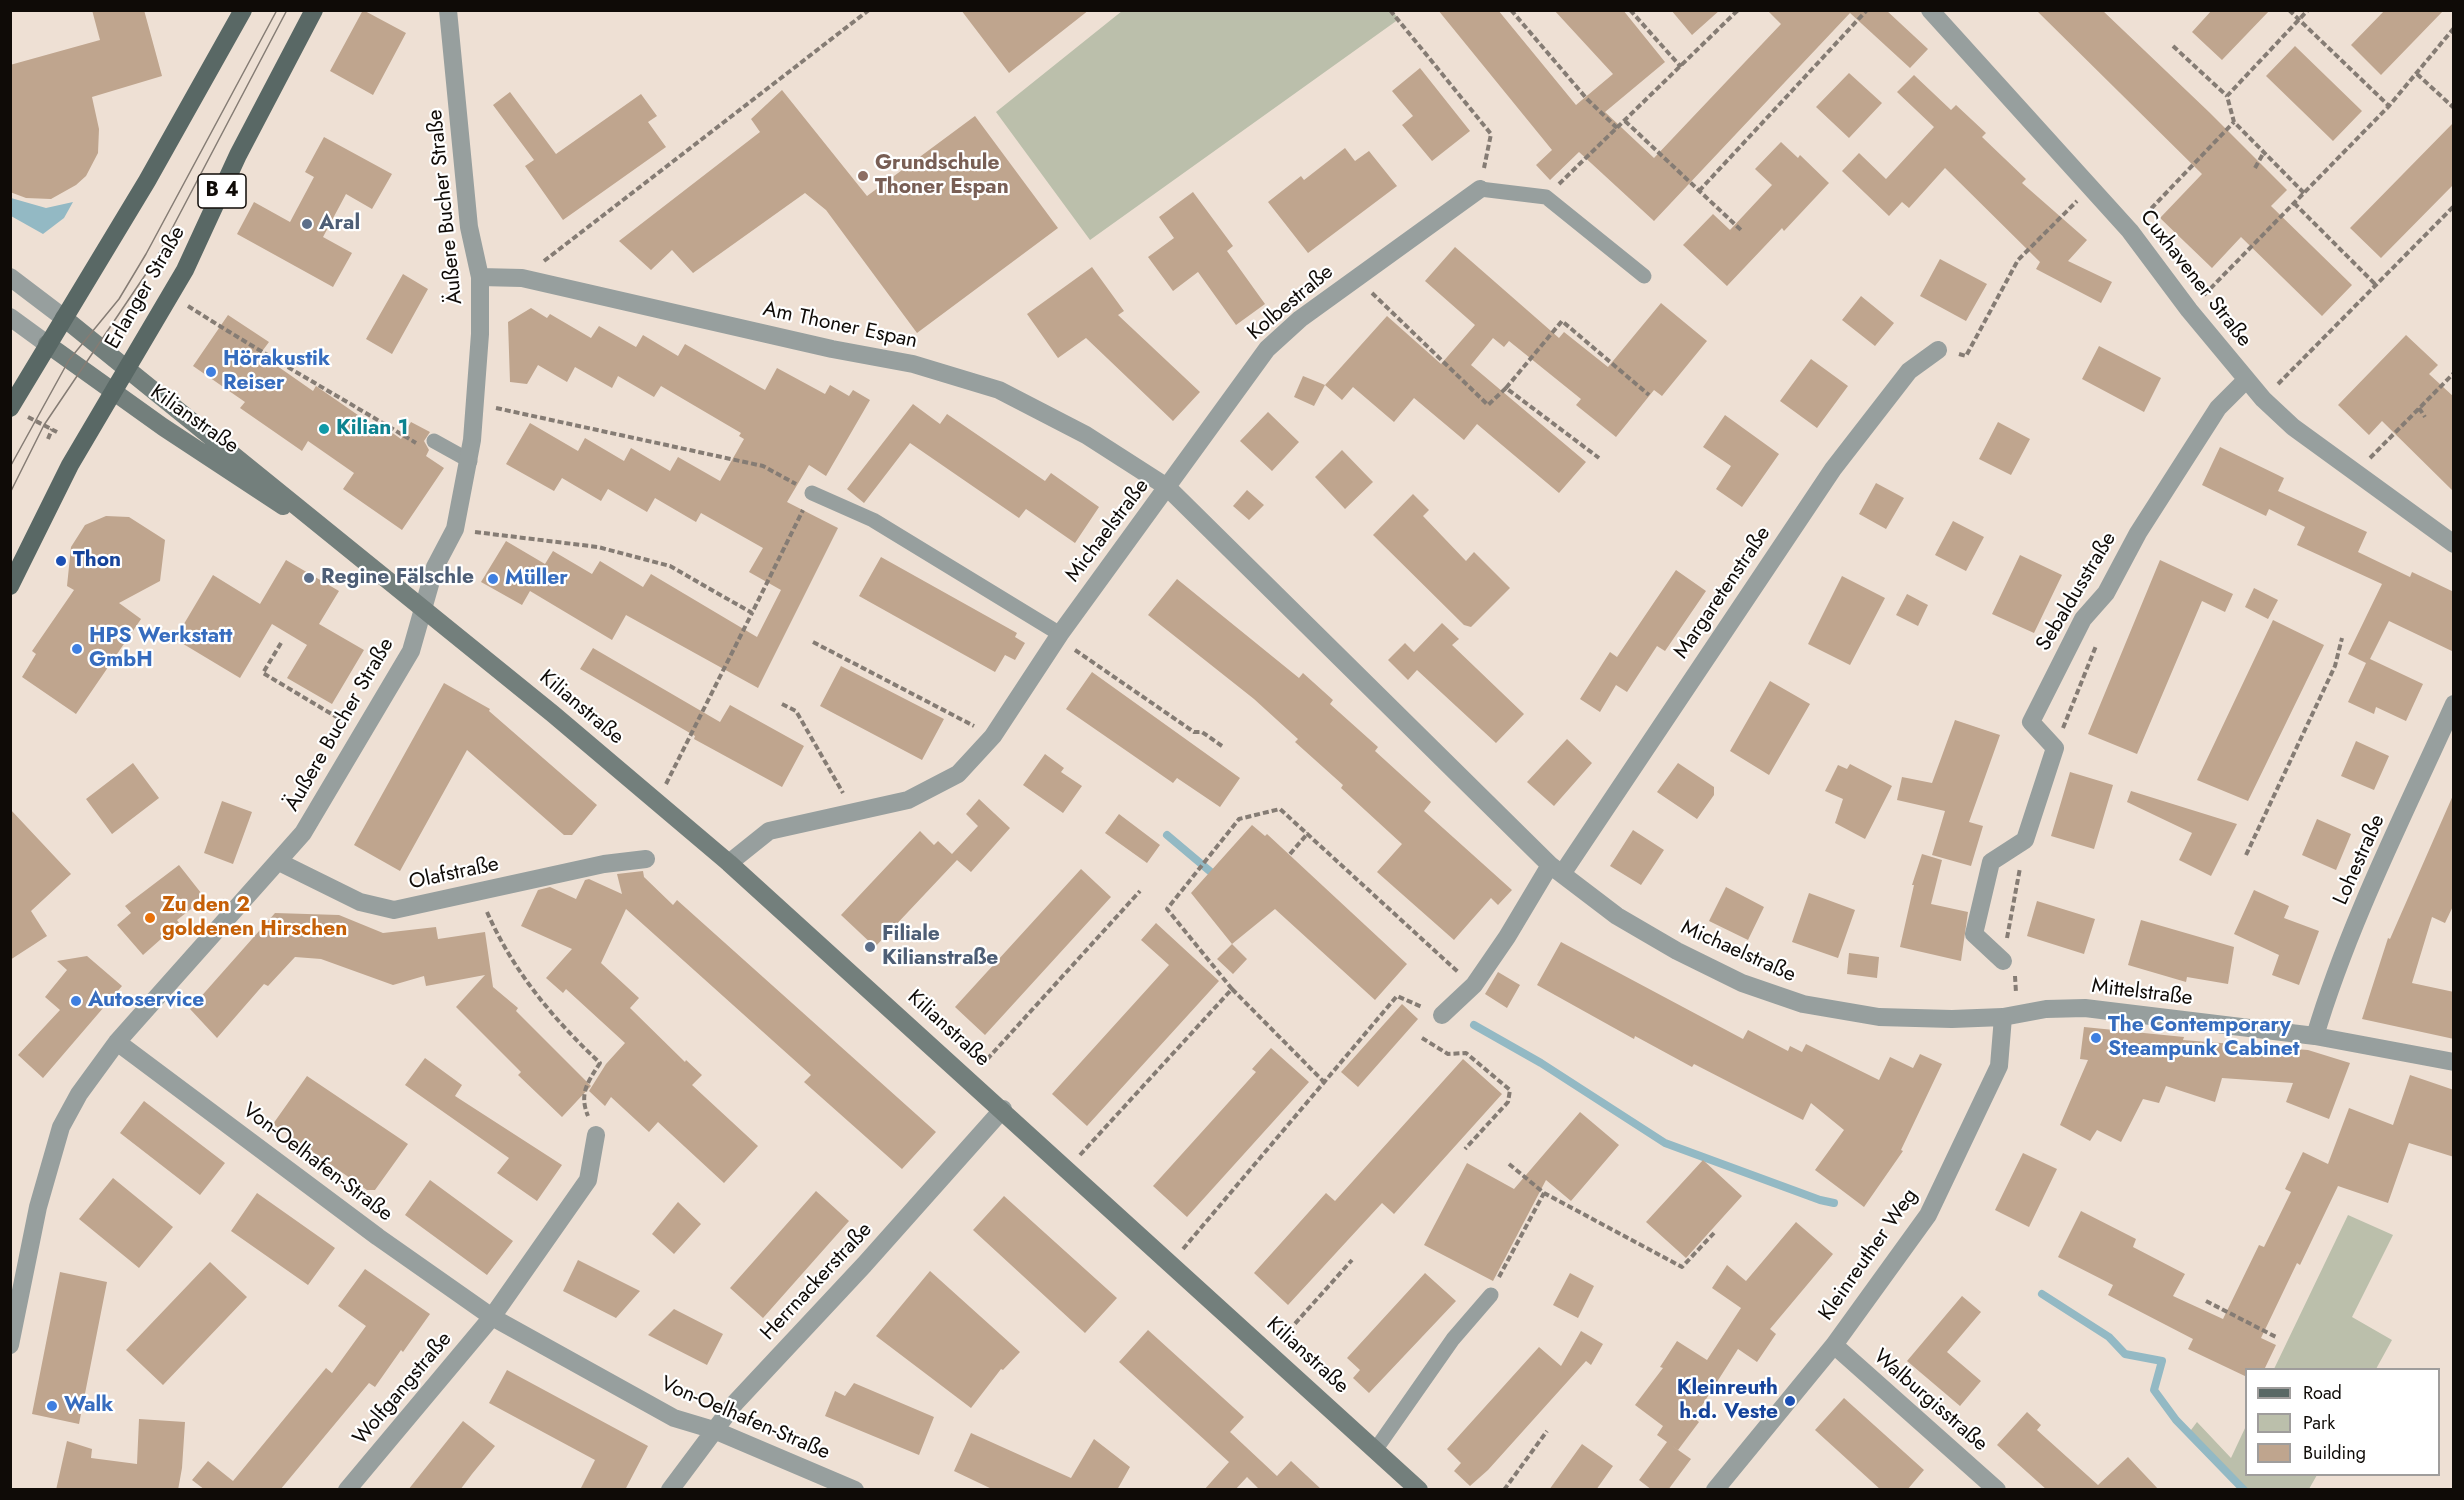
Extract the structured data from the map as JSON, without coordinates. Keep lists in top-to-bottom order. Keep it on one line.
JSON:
{"streets":{"main road":["B 4","Erlanger Straße","Kilianstraße"],"street":["Äußere Bucher Straße","Cuxhavener Straße","Kolbestraße","Am Thoner Espan","Michaelstraße","Sebaldusstraße","Margaretenstraße","Lohestraße","Olafstraße","Mittelstraße","Von-Oelhafen-Straße","Kleinreuther Weg","Herrnackerstraße","Wolfgangstraße","Walburgisstraße"]},"crossings":[["Äußere Bucher Straße","Am Thoner Espan"],["Äußere Bucher Straße","Kilianstraße"],["Äußere Bucher Straße","Olafstraße"],["Äußere Bucher Straße","Von-Oelhafen-Straße"],["Cuxhavener Straße","Sebaldusstraße"],["Erlanger Straße","Kilianstraße"],["Kolbestraße","Am Thoner Espan"],["Kolbestraße","Michaelstraße"],["Am Thoner Espan","Michaelstraße"],["Kilianstraße","Michaelstraße"],["Kilianstraße","Herrnackerstraße"],["Michaelstraße","Margaretenstraße"],["Michaelstraße","Mittelstraße"],["Michaelstraße","Kleinreuther Weg"],["Lohestraße","Mittelstraße"],["Mittelstraße","Kleinreuther Weg"],["Von-Oelhafen-Straße","Herrnackerstraße"],["Von-Oelhafen-Straße","Wolfgangstraße"],["Kleinreuther Weg","Walburgisstraße"]],"places":["Grundschule Thoner Espan","Aral","Hörakustik Reiser","Kilian 1","Thon","Regine Fälschle","Müller","HPS Werkstatt GmbH","Zu den 2 goldenen Hirschen","Filiale Kilianstraße","Autoservice","The Contemporary Steampunk Cabinet","Kleinreuth h.d. Veste","Walk"],"legend":["Road","Park","Building"]}
